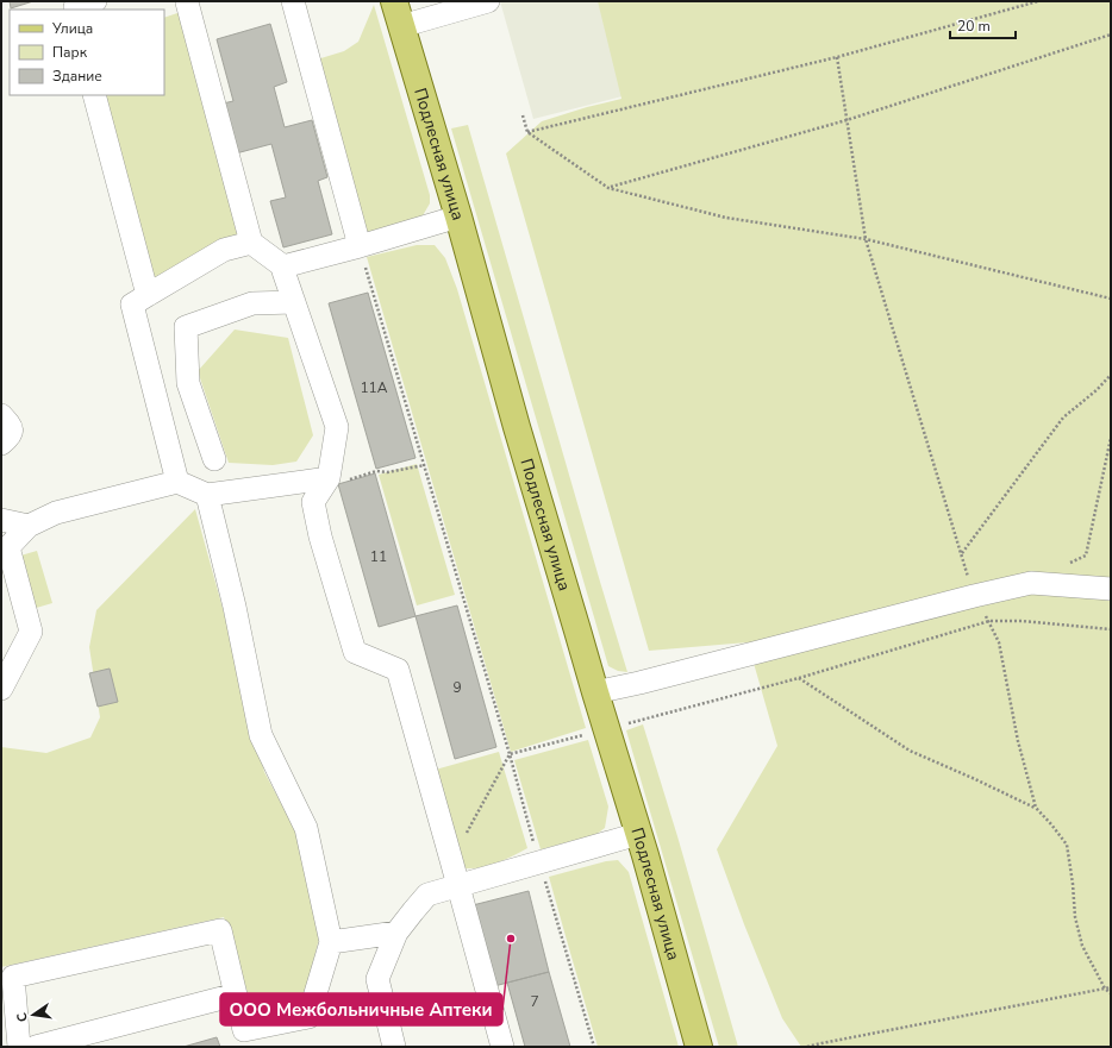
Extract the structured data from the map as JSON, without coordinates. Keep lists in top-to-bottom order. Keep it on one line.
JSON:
{"streets":{"main road":["Подлесная улица"]},"places":["ООО Межбольничные Аптеки"],"house_numbers":["11А","11","9","7"],"legend":["Улица","Парк","Здание"],"scale_bar":"20 m","north":"left"}
